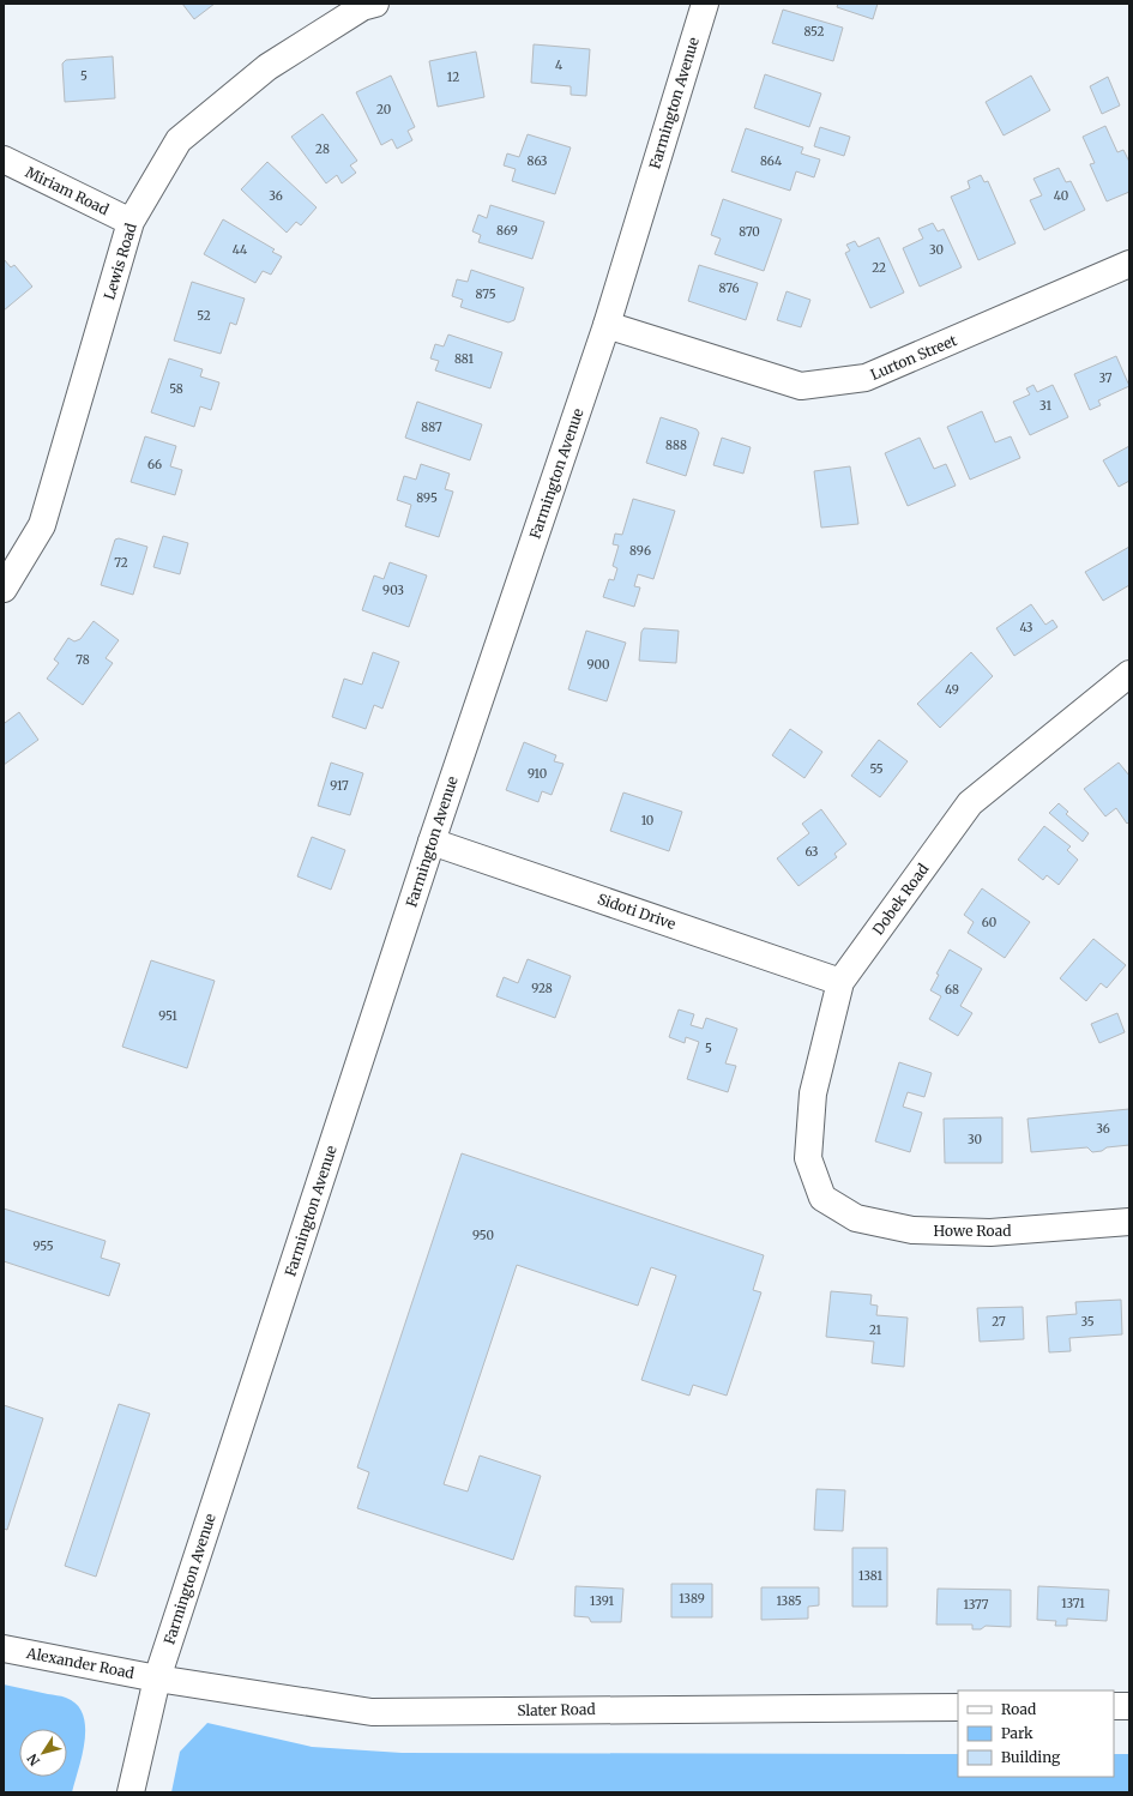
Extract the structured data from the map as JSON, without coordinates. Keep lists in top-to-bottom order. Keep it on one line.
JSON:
{"streets":{"street":["Farmington Avenue","Miriam Road","Lewis Road","Lurton Street","Dobek Road","Sidoti Drive","Howe Road","Alexander Road","Slater Road"]},"crossings":[["Farmington Avenue","Lurton Street"],["Farmington Avenue","Sidoti Drive"],["Farmington Avenue","Alexander Road"],["Farmington Avenue","Slater Road"],["Miriam Road","Lewis Road"],["Dobek Road","Sidoti Drive"],["Dobek Road","Howe Road"],["Alexander Road","Slater Road"]],"house_numbers":["852","4","5","12","20","28","863","864","36","40","869","870","44","30","22","876","875","52","881","37","58","31","887","888","66","895","896","72","903","43","78","900","49","55","910","917","10","63","60","928","68","951","5","36","30","950","955","27","35","21","1381","1389","1391","1385","1371","1377"],"legend":["Road","Park","Building"],"north":"bottom left"}
